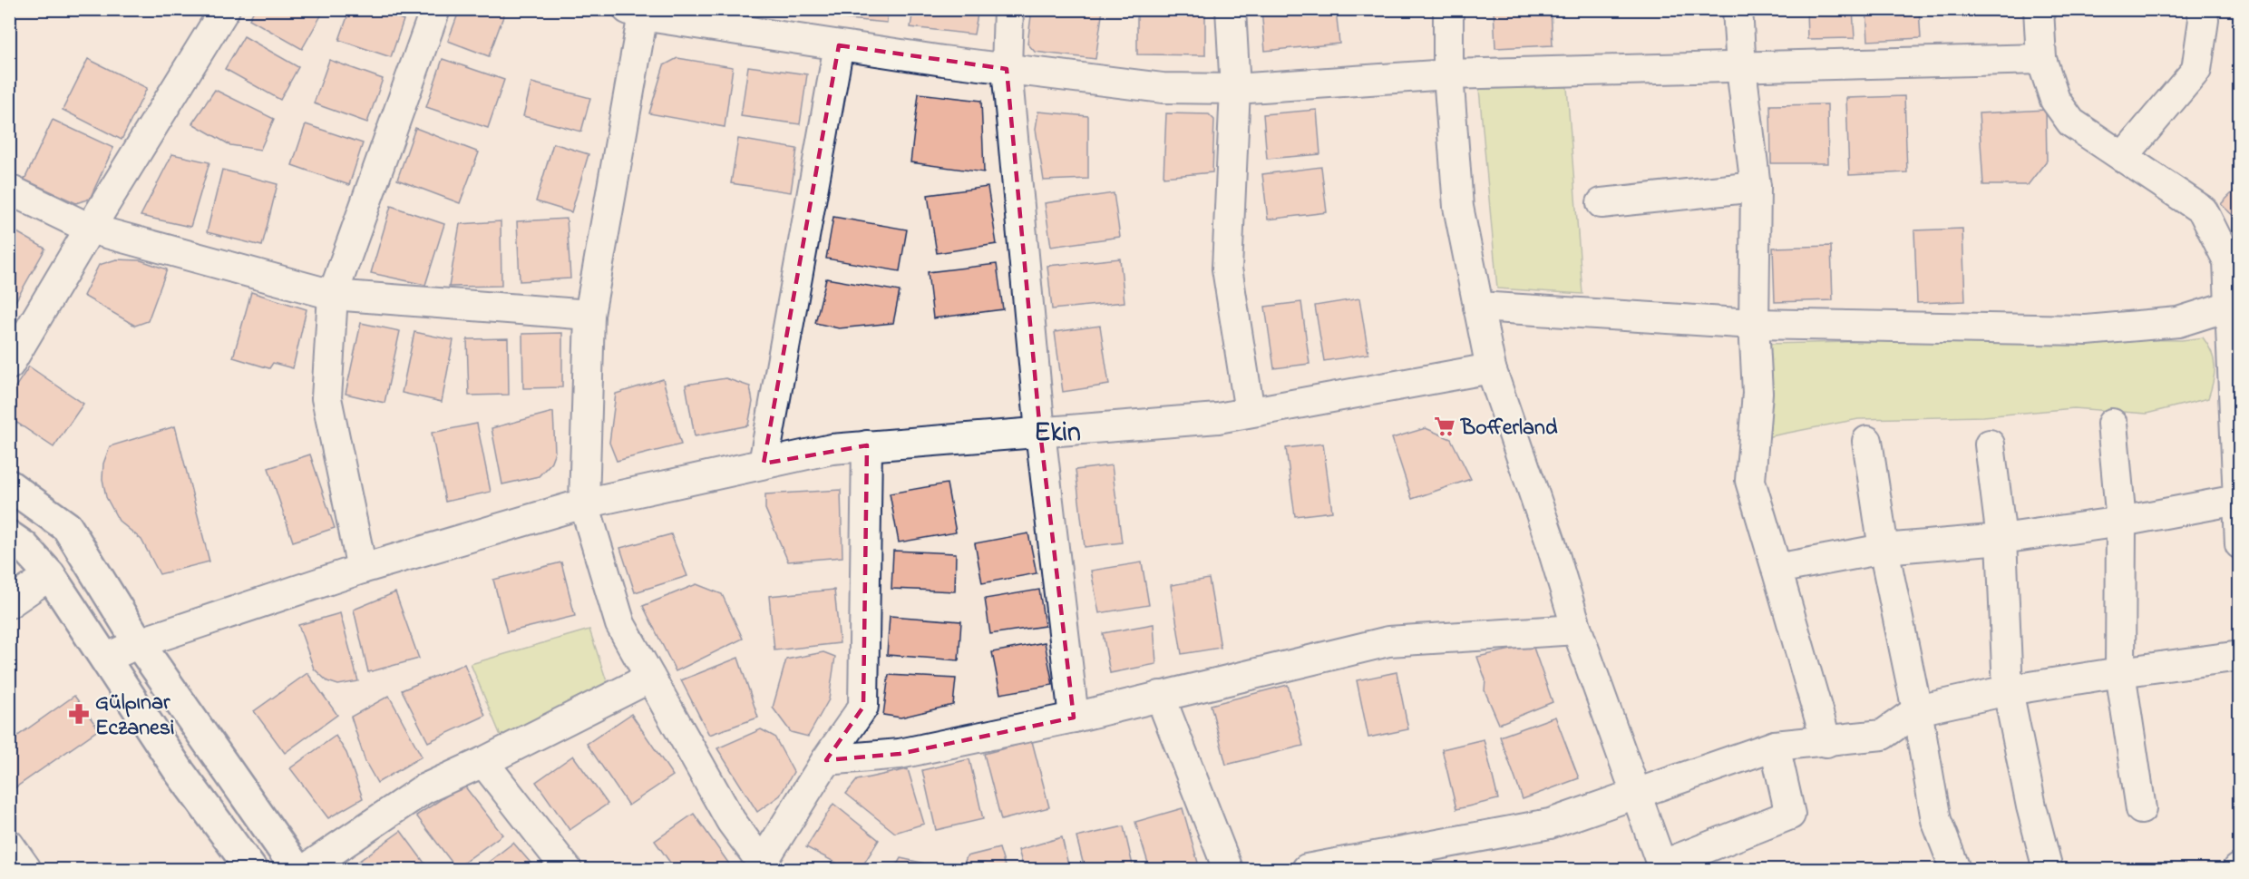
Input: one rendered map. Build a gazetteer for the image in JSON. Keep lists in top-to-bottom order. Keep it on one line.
{"districts":["Ekin"],"places":{"supermarket":["Bofferland"],"pharmacy":["Gülpınar Eczanesi"]}}
